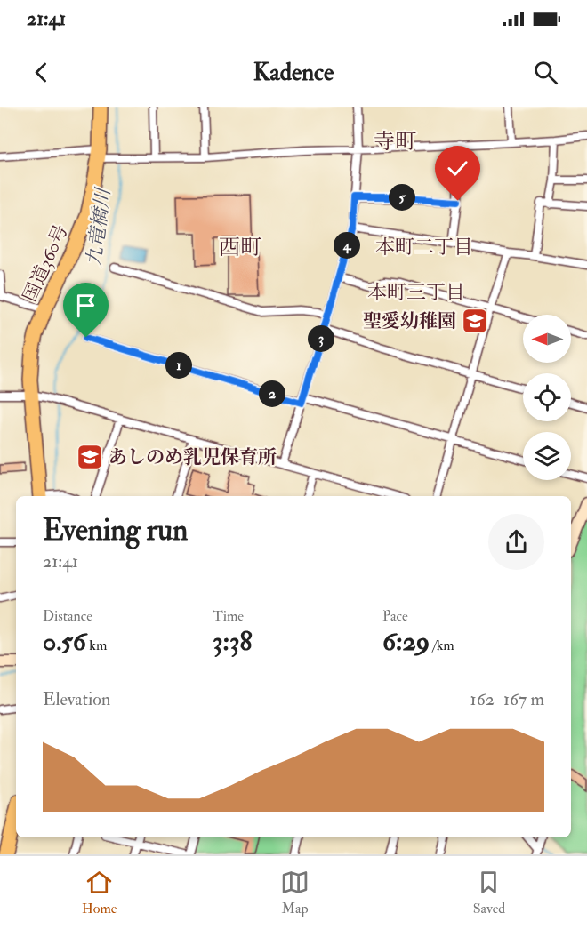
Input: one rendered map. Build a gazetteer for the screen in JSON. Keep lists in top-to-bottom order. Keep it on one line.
{"streets":{"highway":["国道360号"]},"districts":["寺町","本町二丁目","西町","本町三丁目"],"water":["九竜橋川"],"places":{"school or university":["聖愛幼稚園","あしのめ乳児保育所"]},"north":"left","page":{"status":"21:41","header":"Kadence","pins":["5","4","3","1","2"],"heading":["Evening run","21:41"],"stats":[["Distance","0.56 km"],["Time","3:38"],["Pace","6:29 /km"]],"chart":["Elevation","162–167 m"],"tabs":["Home","Map","Saved"]}}
